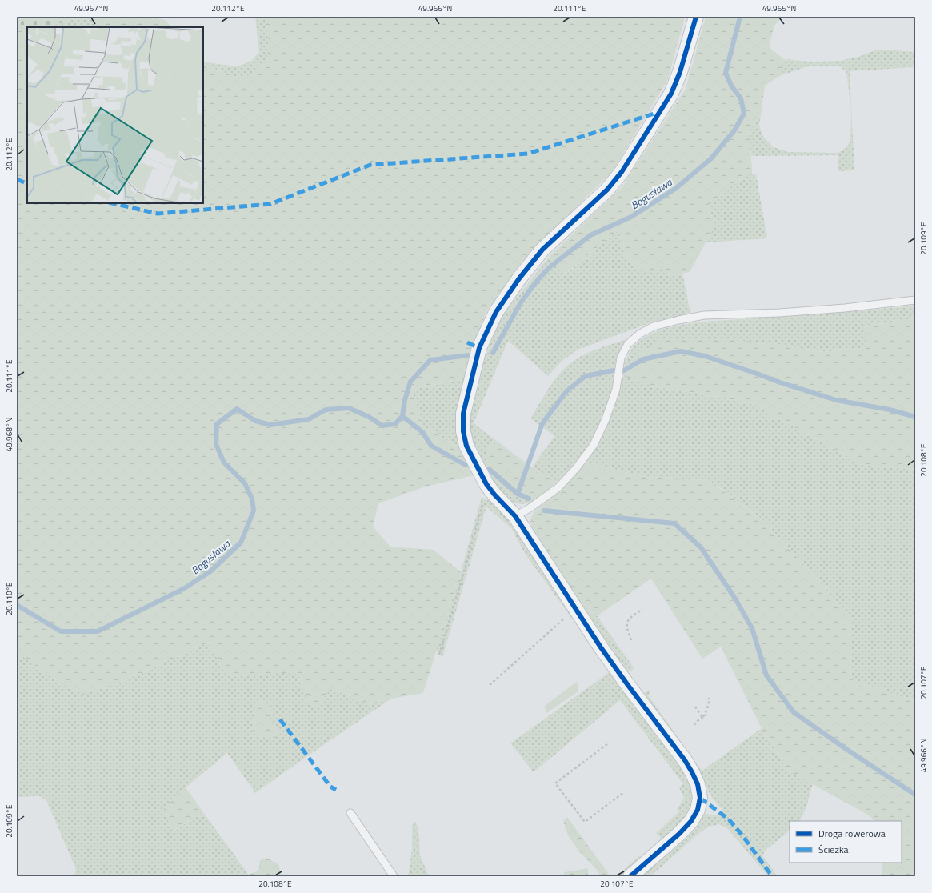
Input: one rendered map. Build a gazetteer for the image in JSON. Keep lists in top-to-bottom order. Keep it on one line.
{"water":["Bogusława"],"legend":["Droga rowerowa","Ścieżka"],"coordinates":["49.967°N","20.112°E","49.966°N","20.111°E","49.965°N","20.109°E","49.968°N","20.108°E","20.110°E","20.107°E"]}
